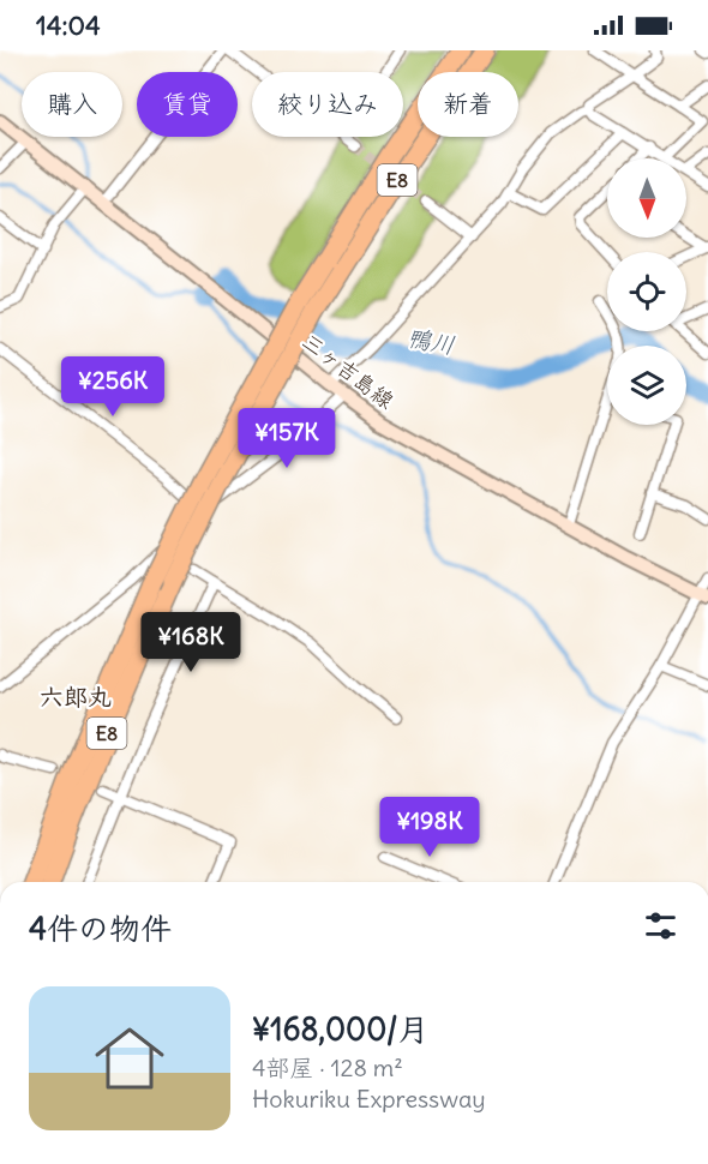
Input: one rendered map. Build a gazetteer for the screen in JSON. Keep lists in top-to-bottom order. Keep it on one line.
{"streets":{"highway":["E8"],"main road":["三ヶ吉島線"]},"districts":["六郎丸"],"water":["鴨川"],"north":"bottom","page":{"status":"14:04","chip":["購入","賃貸","絞り込み","新着"],"price":["¥256K","¥157K","¥168K","¥198K"],"heading":"4件の物件","list":[{"name":"¥168,000/月","note":"4部屋 · 128 m² · Hokuriku Expressway"}]}}
